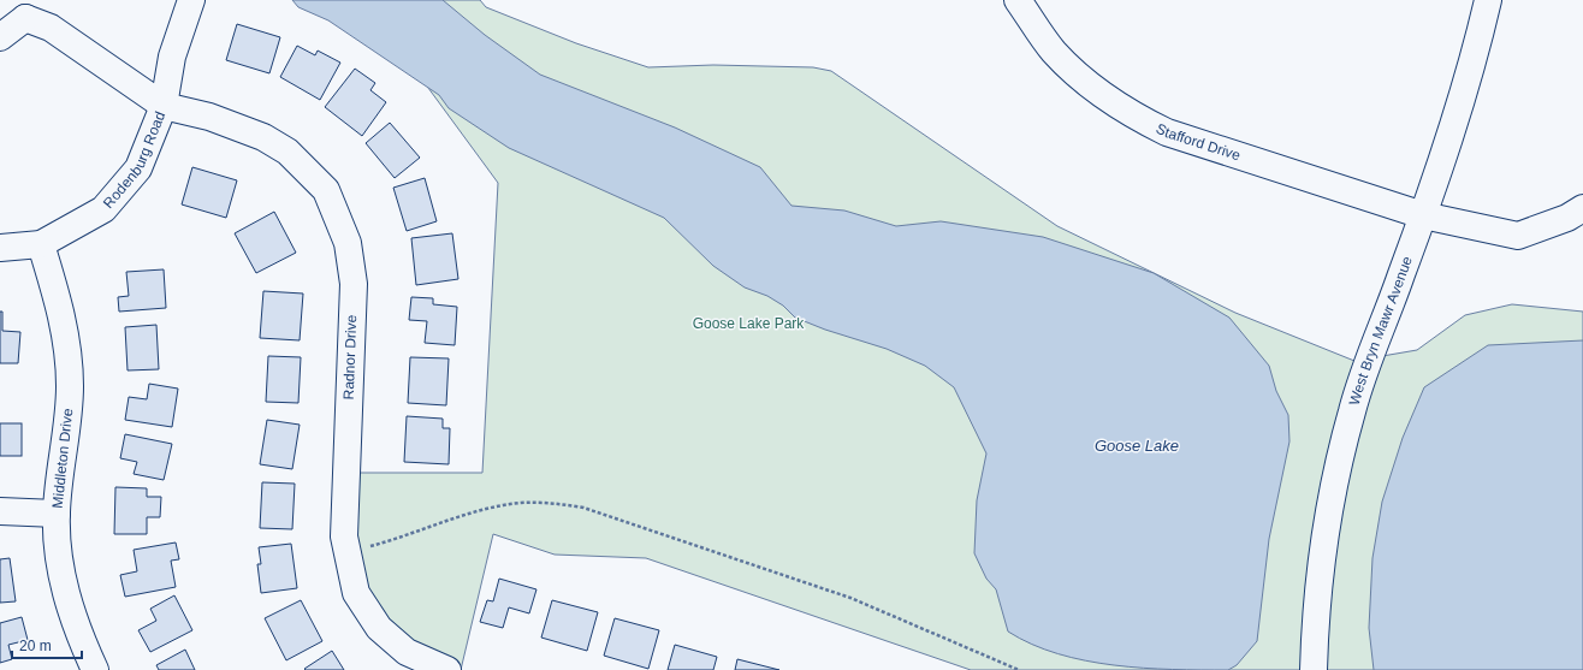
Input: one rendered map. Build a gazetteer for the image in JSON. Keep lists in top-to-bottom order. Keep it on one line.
{"streets":{"street":["Stafford Drive","Rodenburg Road","West Bryn Mawr Avenue","Radnor Drive","Middleton Drive"]},"crossings":[["Stafford Drive","West Bryn Mawr Avenue"],["Rodenburg Road","Radnor Drive"],["Rodenburg Road","Middleton Drive"]],"water":["Goose Lake"],"parks":["Goose Lake Park"],"scale_bar":"20 m"}
